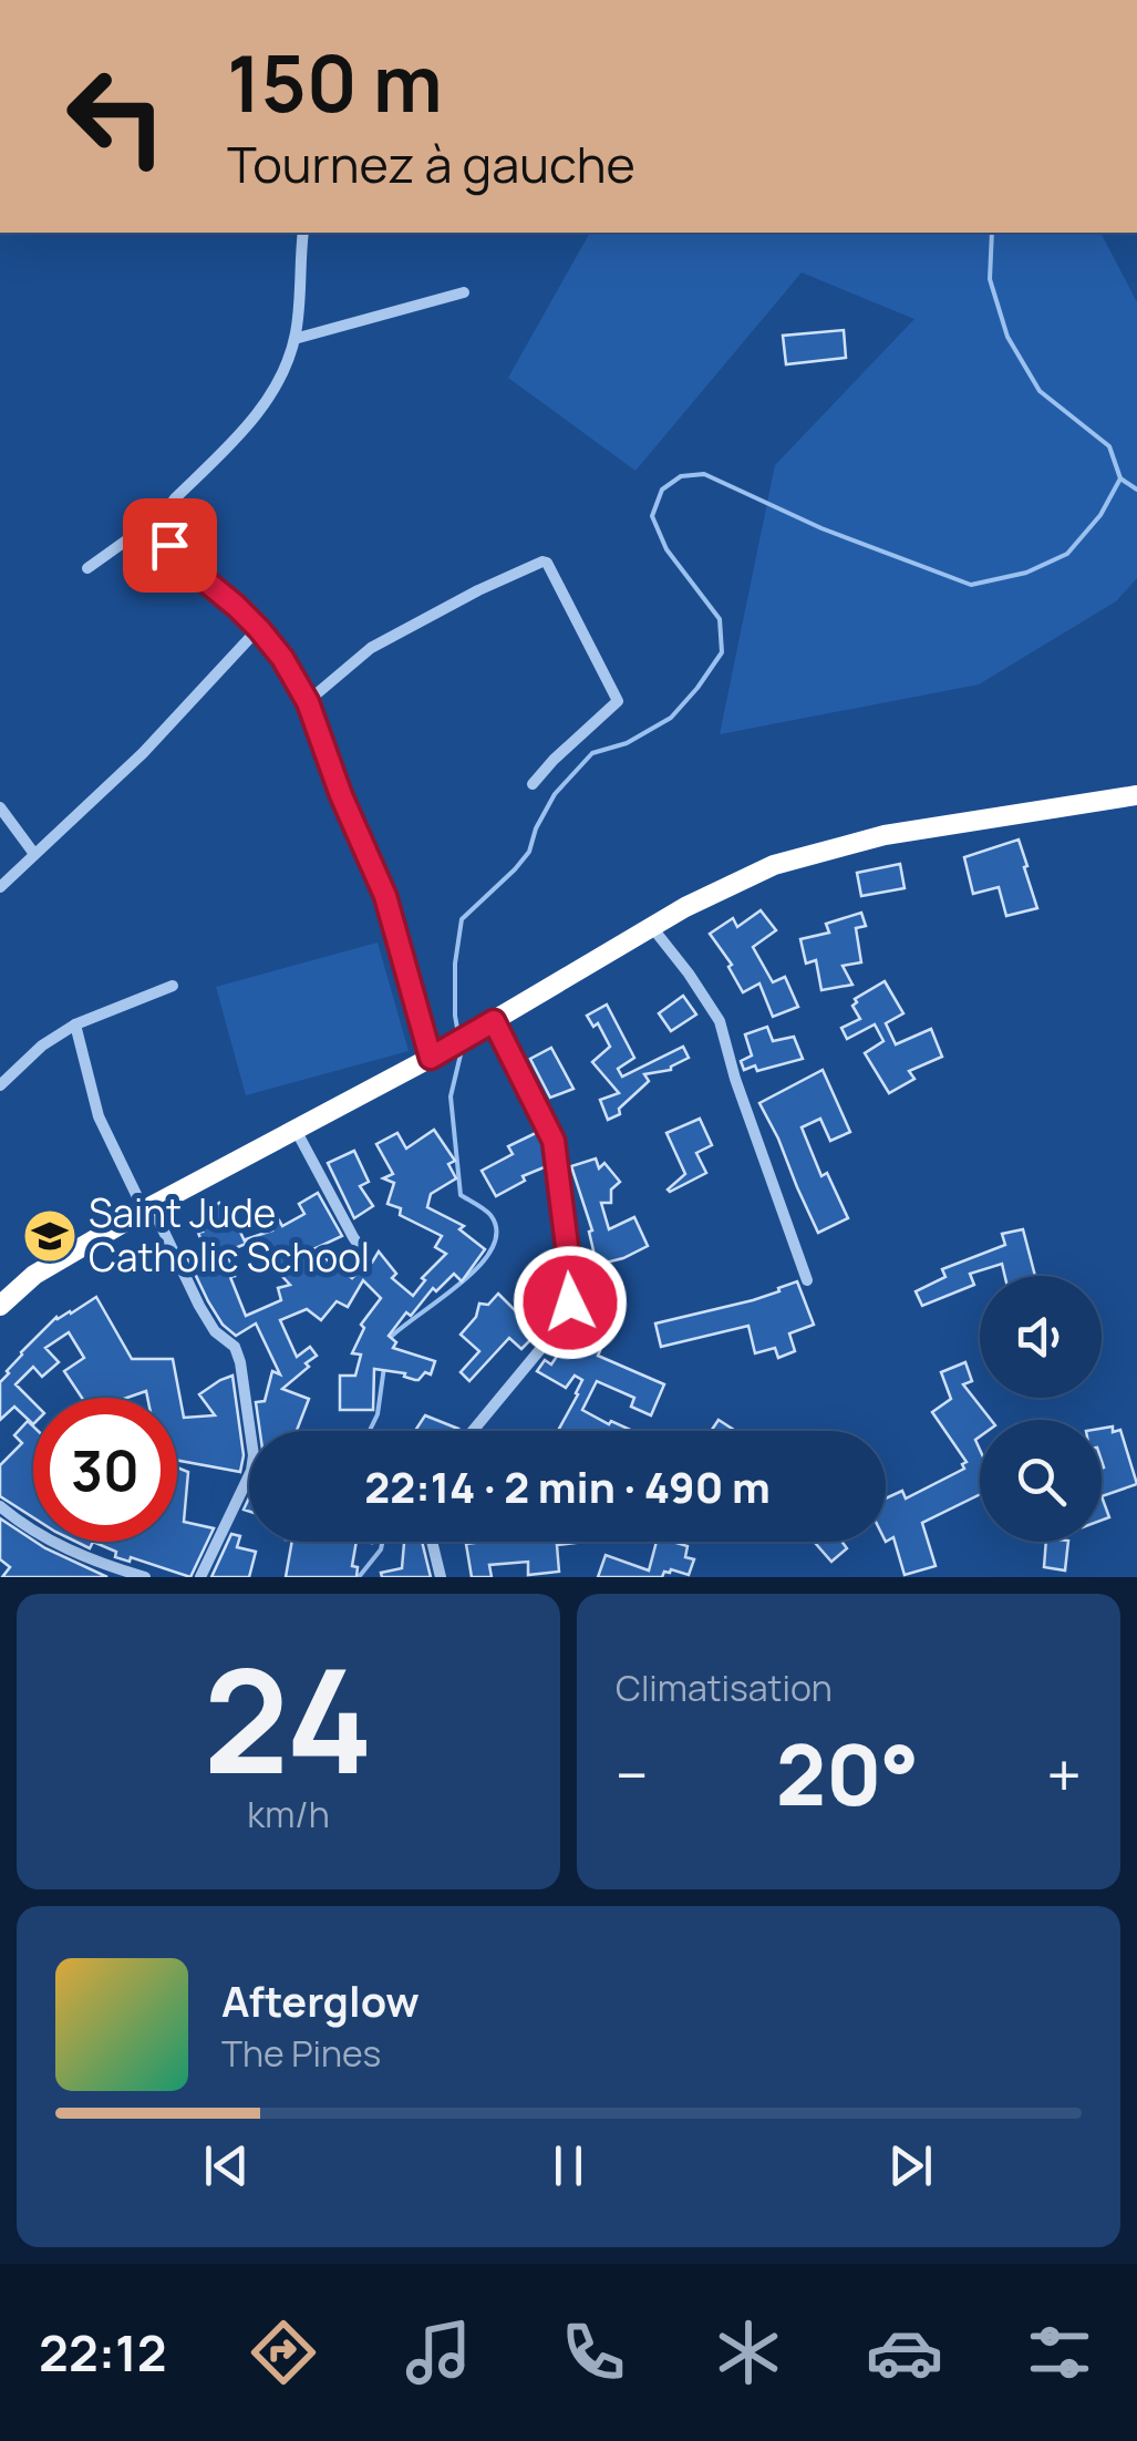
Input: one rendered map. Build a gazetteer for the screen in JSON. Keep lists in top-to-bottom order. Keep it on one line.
{"places":{"school or university":["Saint Jude Catholic School"]},"page":{"turn":["150 m","Tournez à gauche"],"limit":"30","trip":"22:14 · 2 min · 490 m","tile":[["24","km/h"],"Climatisation"],"heat":["−","20°","+"],"song":["Afterglow","The Pines"],"tabs":"22:12"}}
